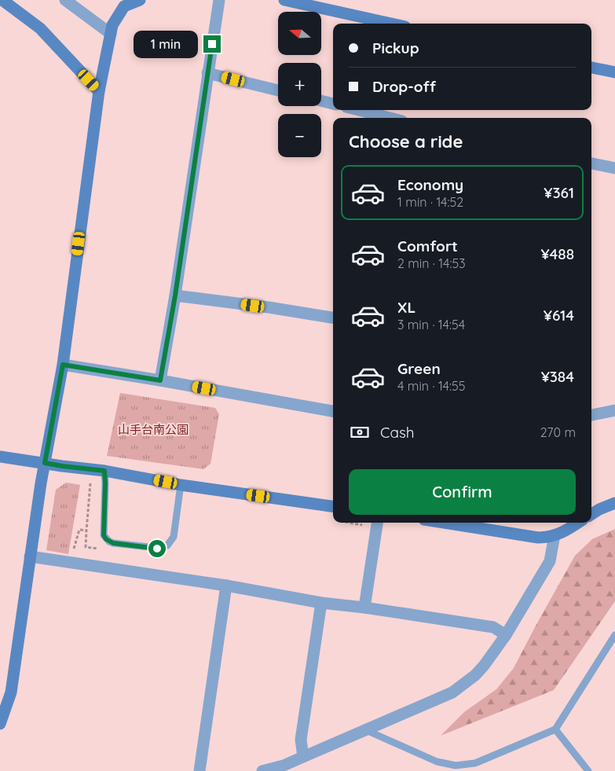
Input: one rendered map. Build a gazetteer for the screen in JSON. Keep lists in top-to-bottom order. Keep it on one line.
{"parks":["山手台南公園"],"north":"left","page":{"map_buttons":["+","−"],"banner":["Pickup","Drop-off"],"bubble":"1 min","heading":"Choose a ride","list":[{"name":"Economy","note":"1 min · 14:52","value":"¥361"},{"name":"Comfort","note":"2 min · 14:53","value":"¥488"},{"name":"XL","note":"3 min · 14:54","value":"¥614"},{"name":"Green","note":"4 min · 14:55","value":"¥384"}],"pay":["Cash","270 m"],"buttons":"Confirm"}}
